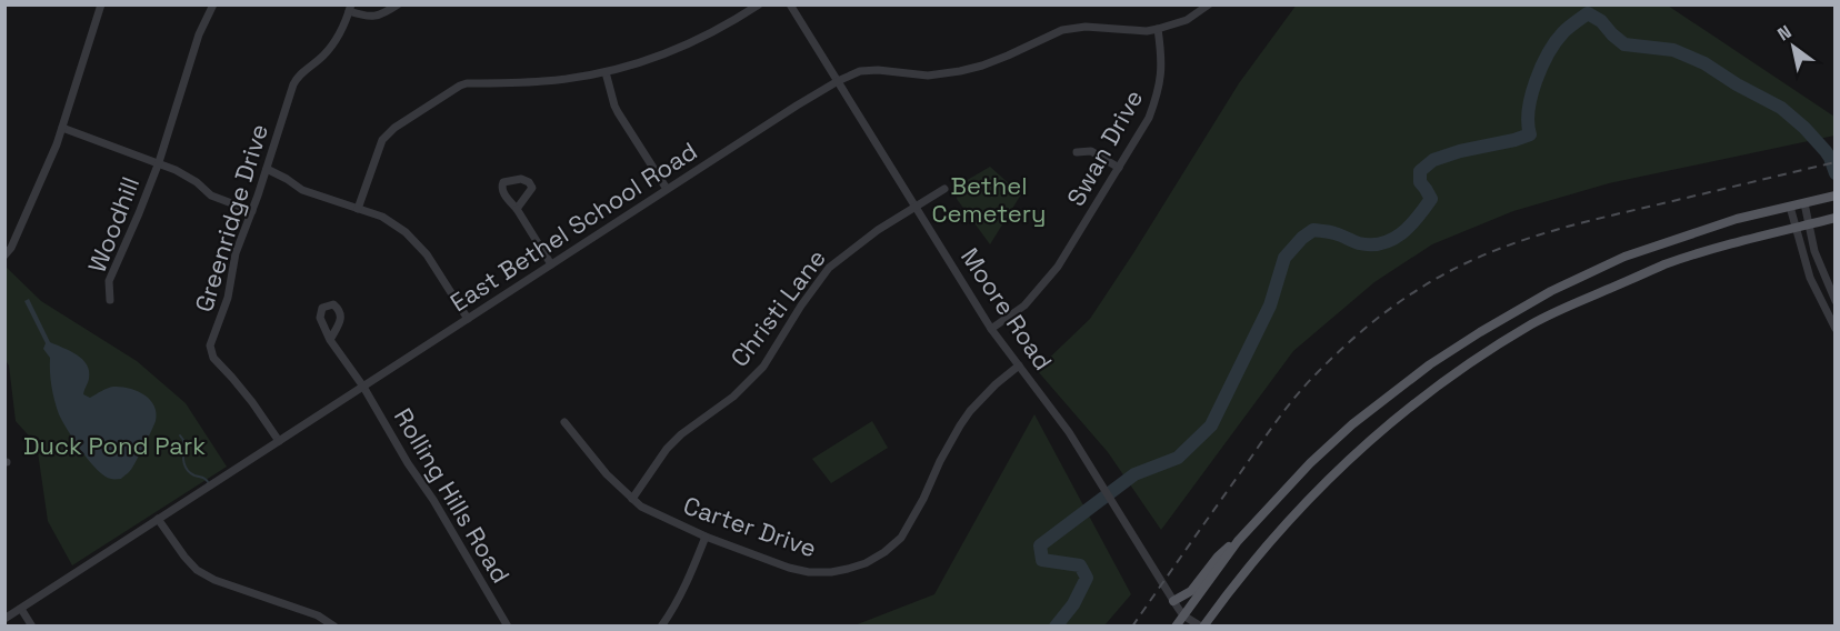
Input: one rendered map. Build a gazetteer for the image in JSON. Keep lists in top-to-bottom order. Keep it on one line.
{"streets":{"street":["Swan Drive","Greenridge Drive","Woodhill","East Bethel School Road","Christi Lane","Moore Road","Rolling Hills Road","Carter Drive"]},"crossings":[["Swan Drive","East Bethel School Road"],["Swan Drive","Moore Road"],["Greenridge Drive","East Bethel School Road"],["East Bethel School Road","Moore Road"],["East Bethel School Road","Rolling Hills Road"],["Christi Lane","Moore Road"],["Christi Lane","Carter Drive"],["Moore Road","Carter Drive"]],"parks":["Bethel Cemetery","Duck Pond Park"],"north":"top left"}
